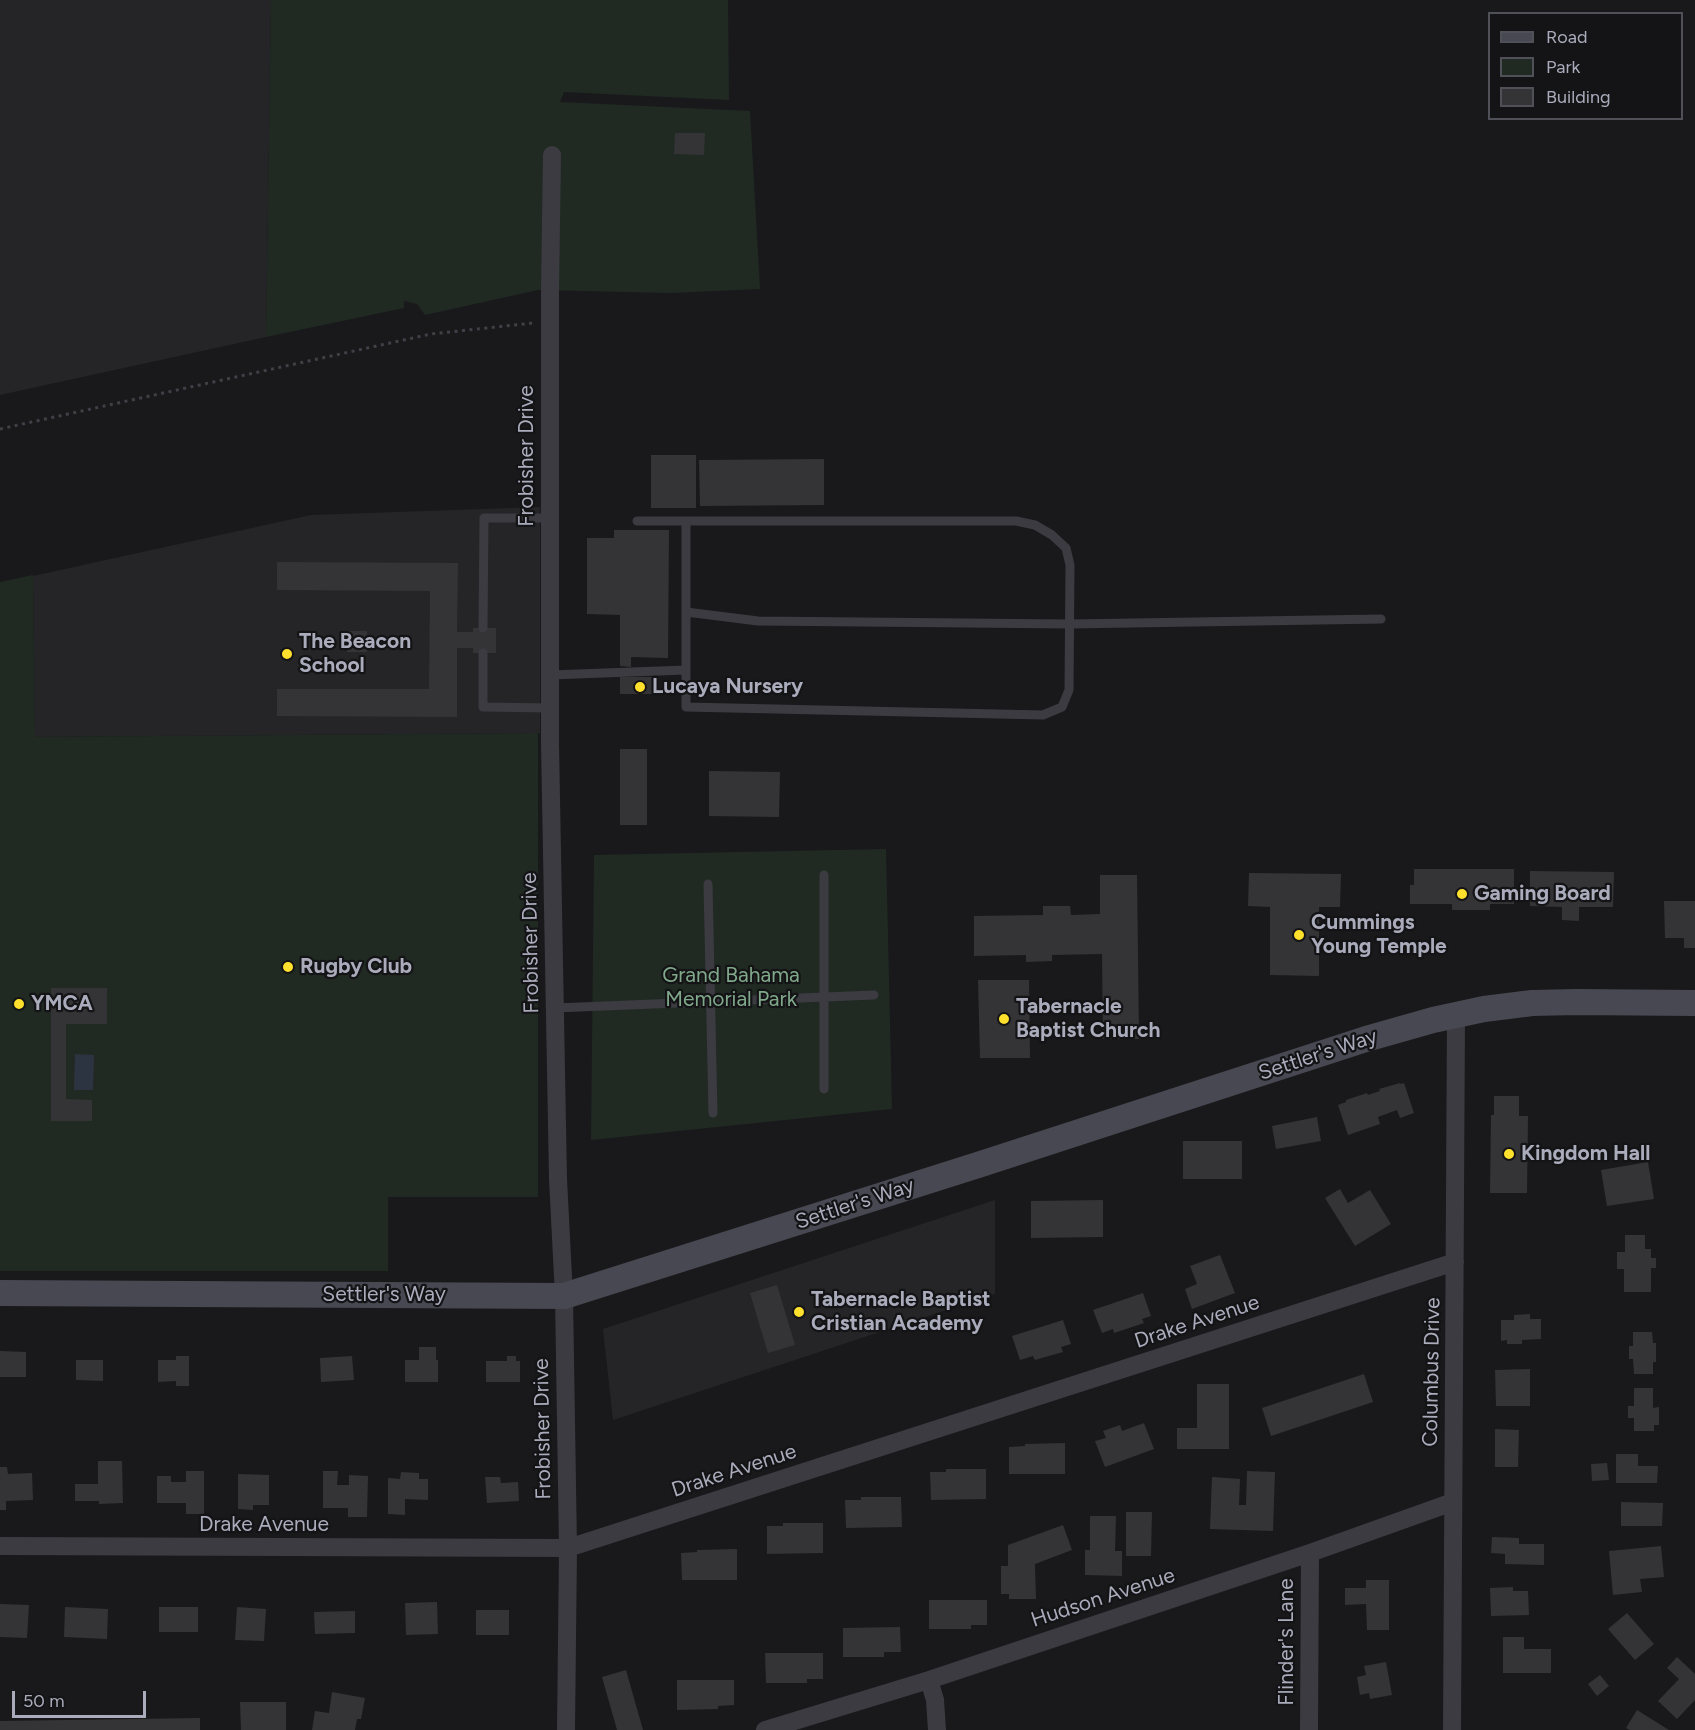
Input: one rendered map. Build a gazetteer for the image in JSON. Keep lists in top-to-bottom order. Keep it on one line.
{"streets":{"main road":["Settler's Way"],"street":["Frobisher Drive","Drake Avenue","Columbus Drive","Hudson Avenue","Flinder's Lane"]},"crossings":[["Frobisher Drive","Settler's Way"],["Frobisher Drive","Drake Avenue"],["Settler's Way","Columbus Drive"],["Drake Avenue","Columbus Drive"],["Columbus Drive","Hudson Avenue"],["Hudson Avenue","Flinder's Lane"]],"parks":["Grand Bahama Memorial Park"],"places":["The Beacon School","Lucaya Nursery","Gaming Board","Cummings Young Temple","Rugby Club","YMCA","Tabernacle Baptist Church","Kingdom Hall","Tabernacle Baptist Cristian Academy"],"legend":["Road","Park","Building"],"scale_bar":"50 m"}
